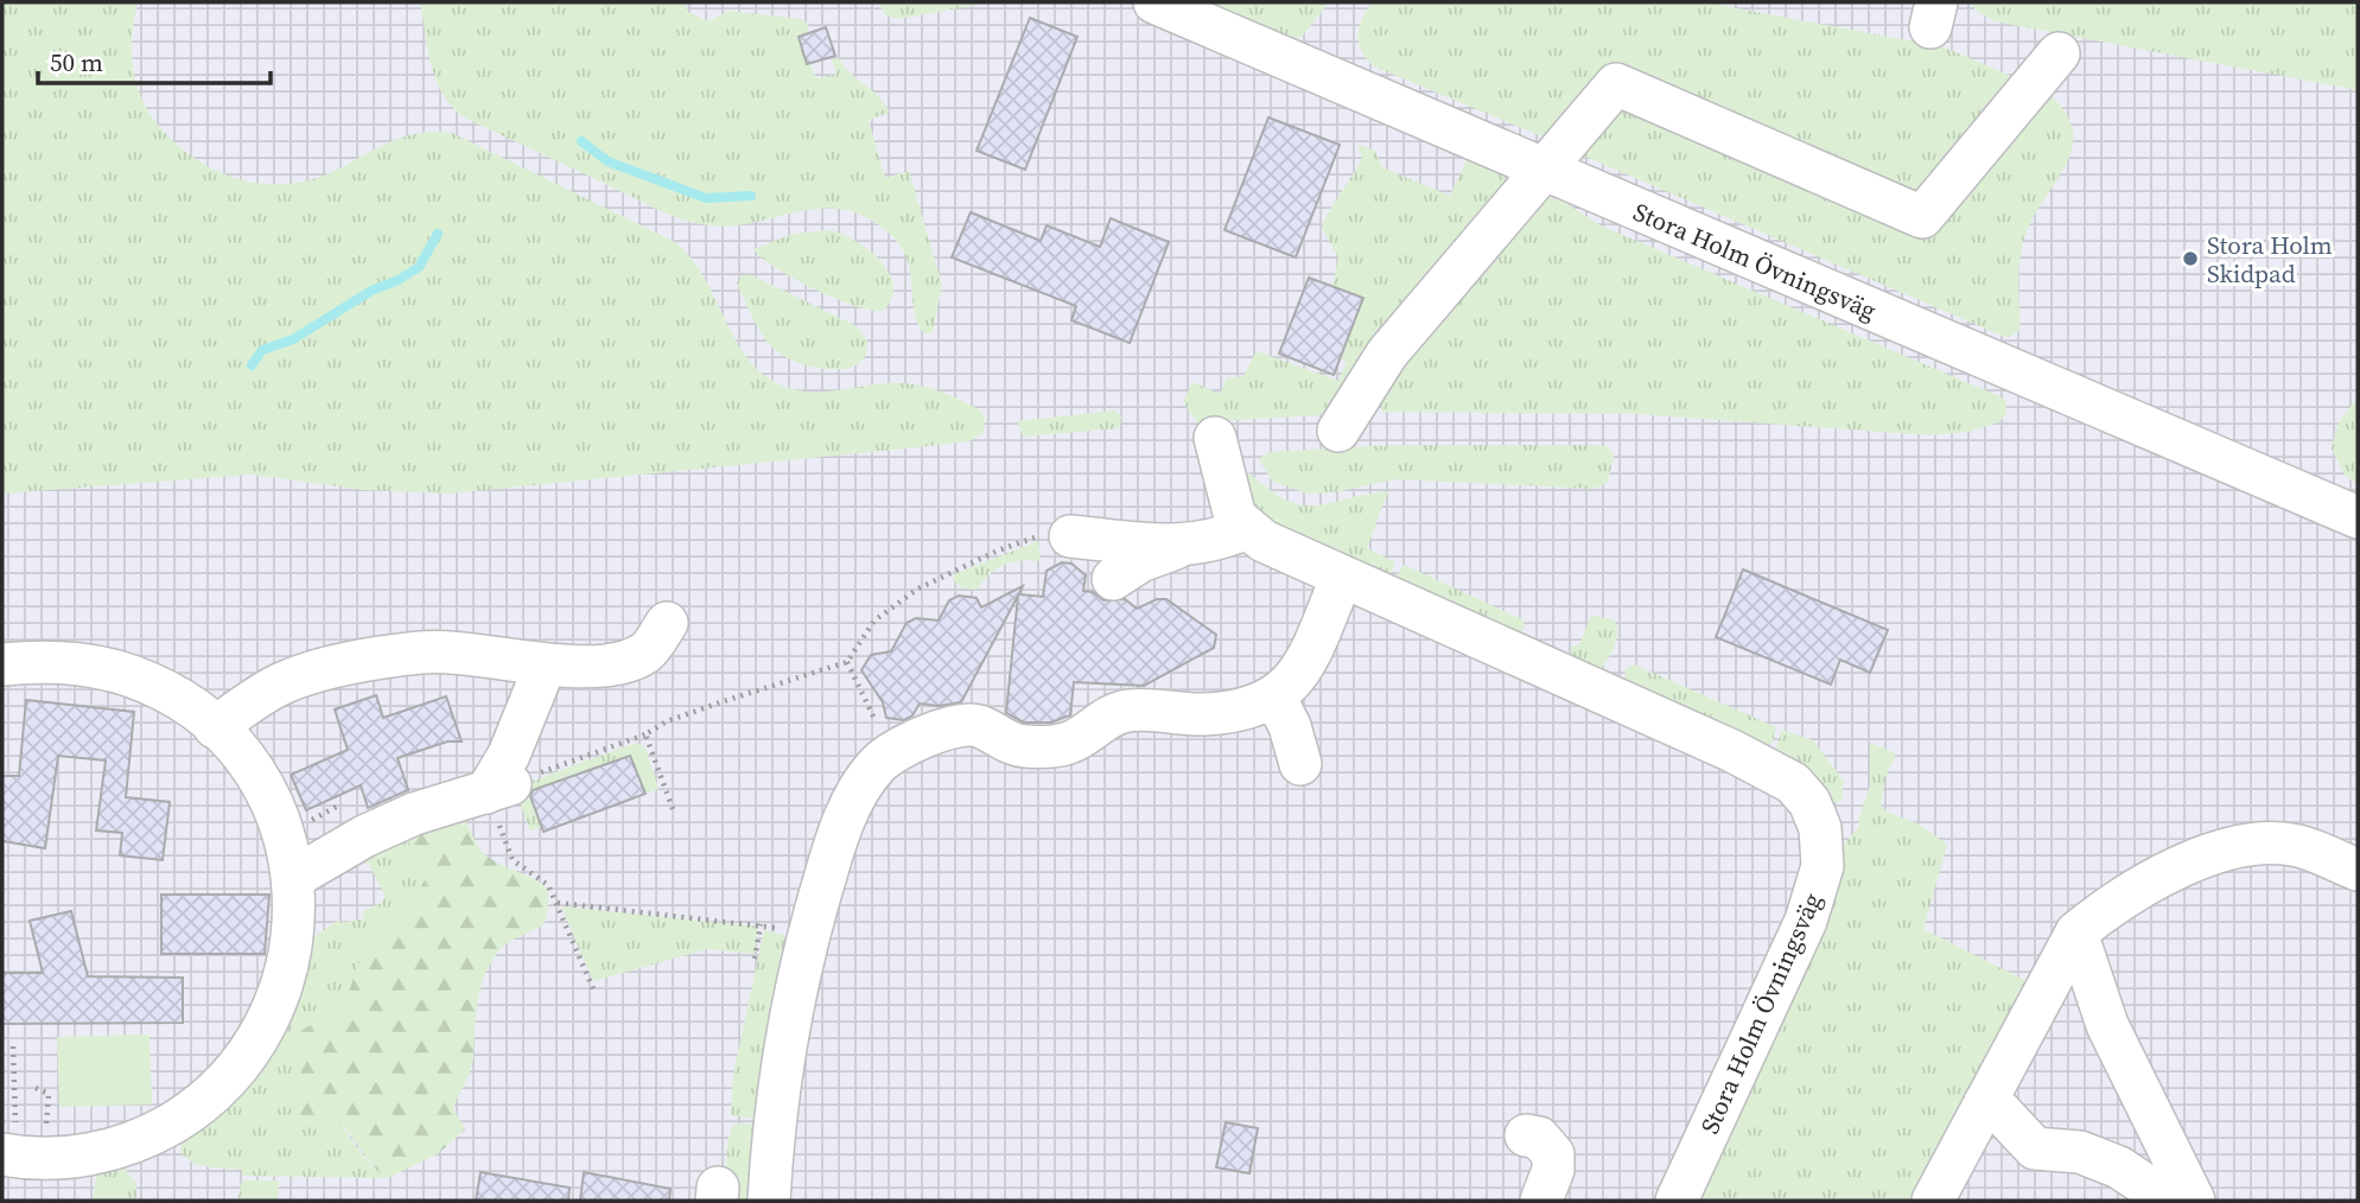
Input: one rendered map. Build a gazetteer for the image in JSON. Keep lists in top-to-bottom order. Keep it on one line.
{"streets":{"street":["Stora Holm Övningsväg"]},"places":["Stora Holm Skidpad"],"scale_bar":"50 m"}
